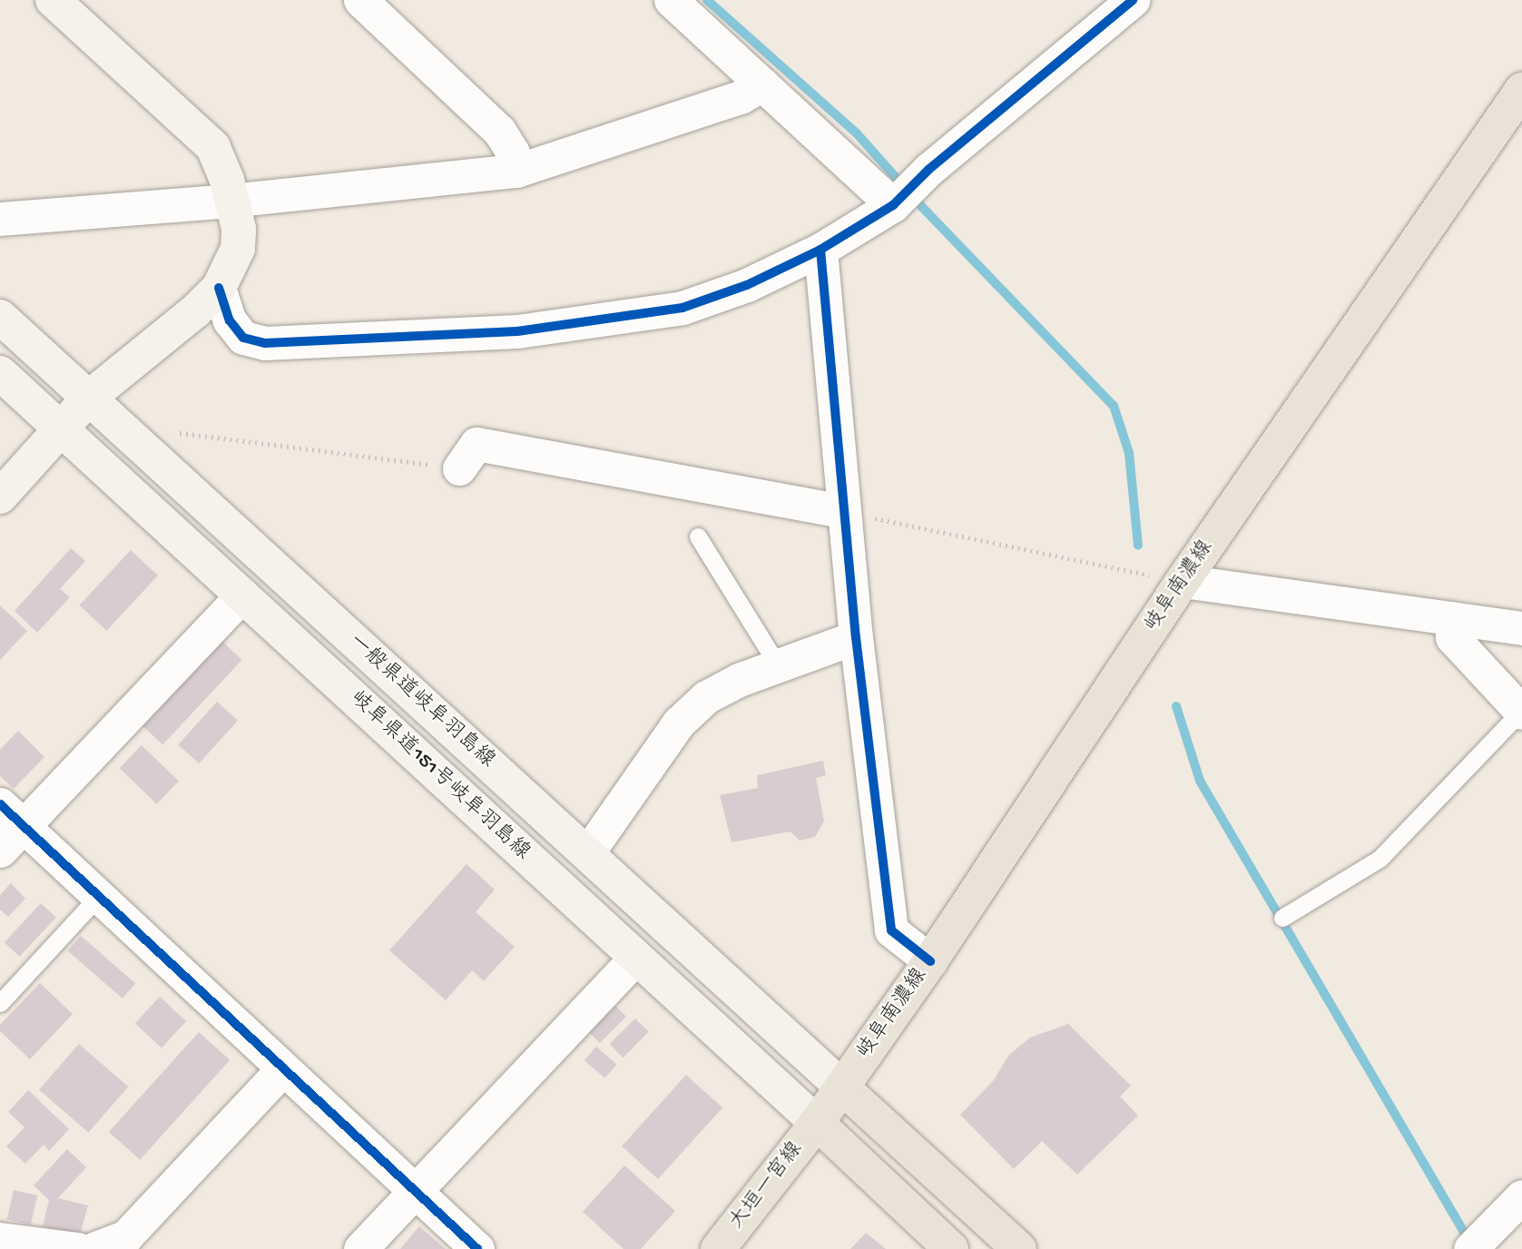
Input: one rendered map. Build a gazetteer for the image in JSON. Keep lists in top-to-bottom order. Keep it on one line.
{"streets":{"main road":["岐阜南濃線","一般県道岐阜羽島線","岐阜県道151号岐阜羽島線","大垣一宮線"]},"crossings":[["岐阜南濃線","一般県道岐阜羽島線"],["岐阜南濃線","岐阜県道151号岐阜羽島線"],["岐阜南濃線","大垣一宮線"],["岐阜県道151号岐阜羽島線","大垣一宮線"]]}
